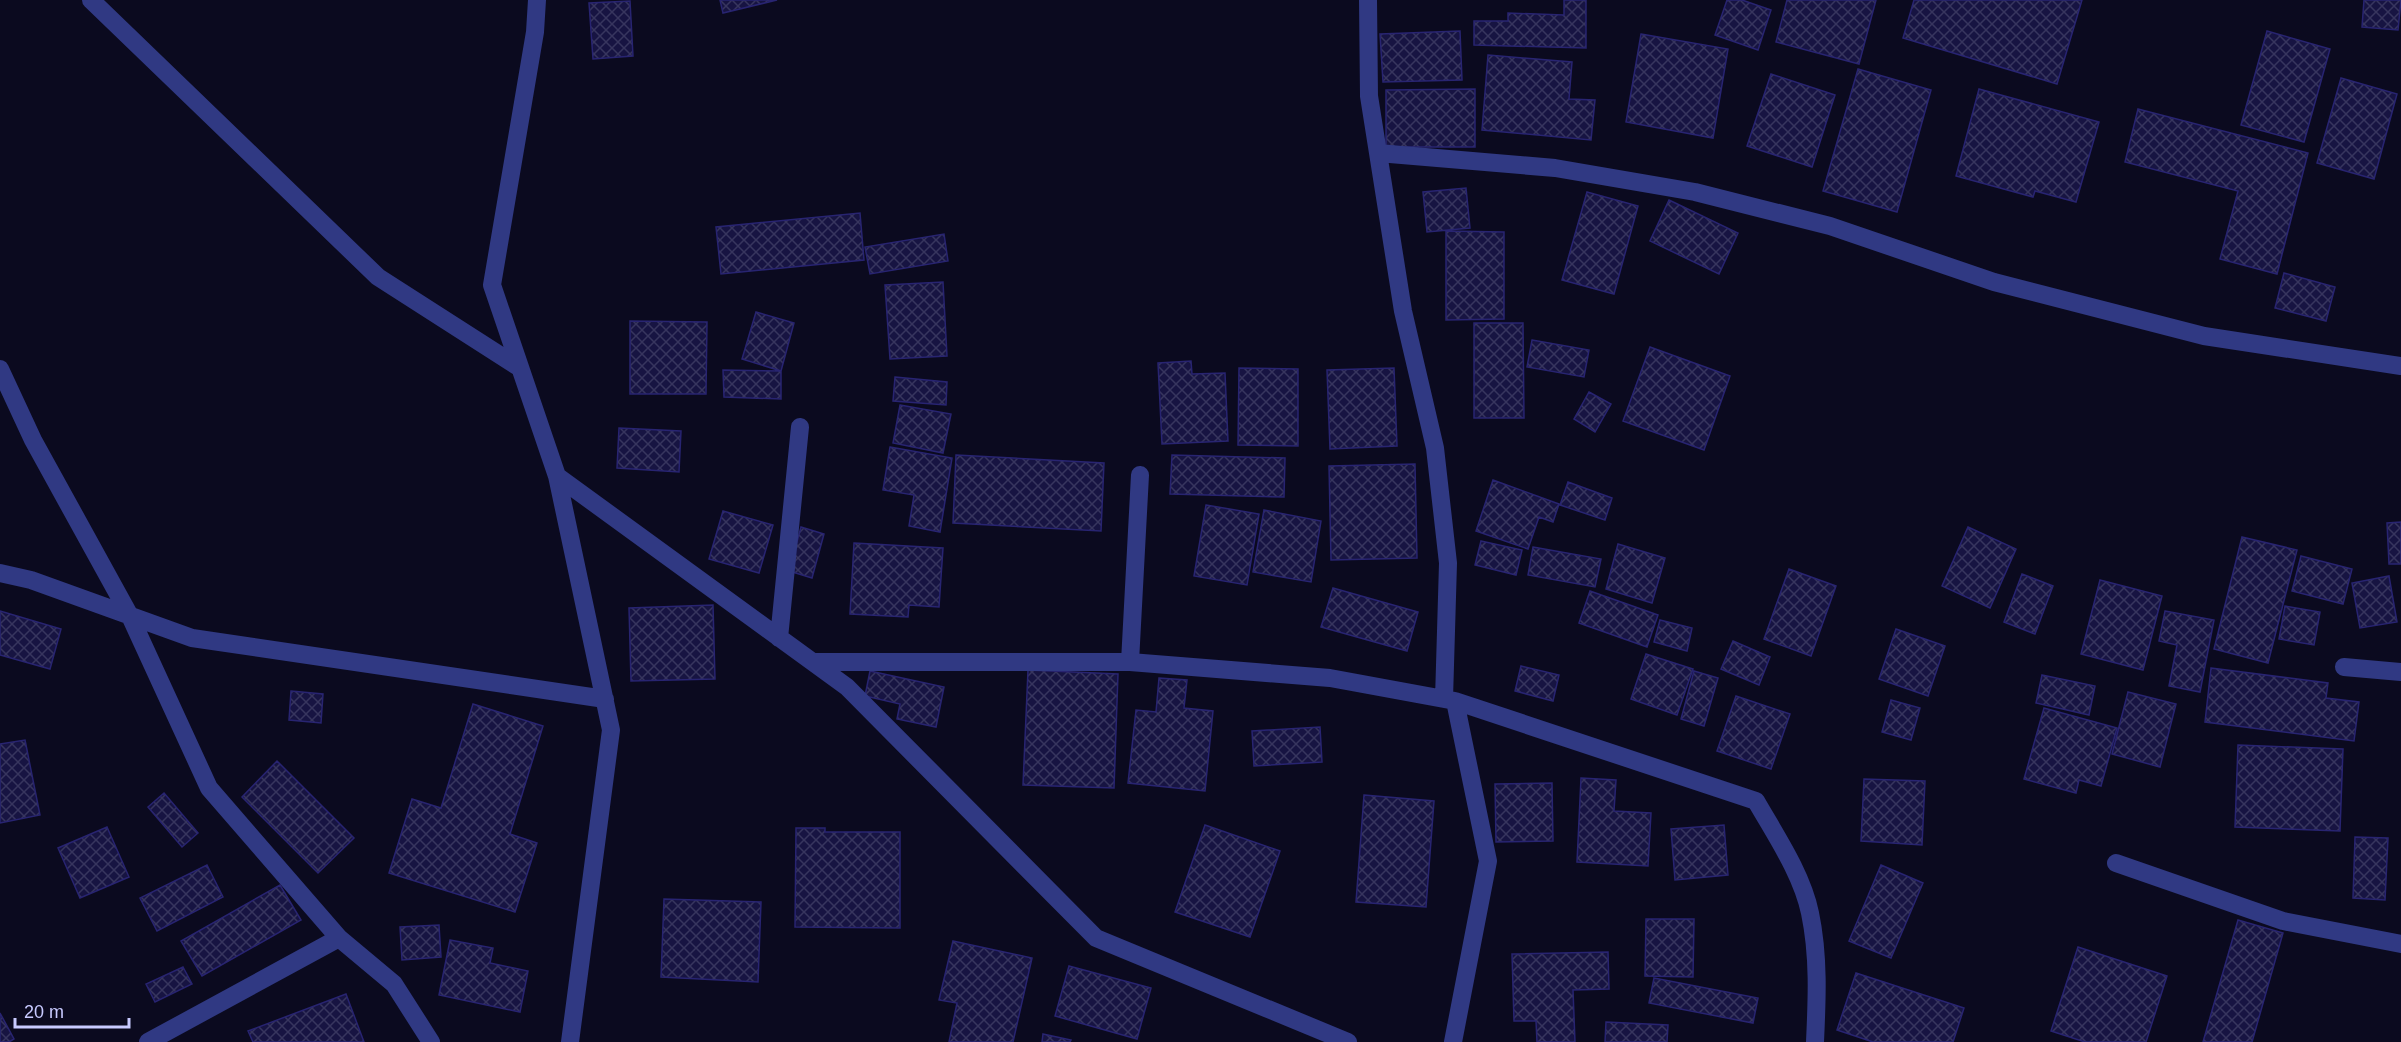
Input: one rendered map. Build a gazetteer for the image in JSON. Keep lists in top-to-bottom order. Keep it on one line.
{"scale_bar":"20 m"}
